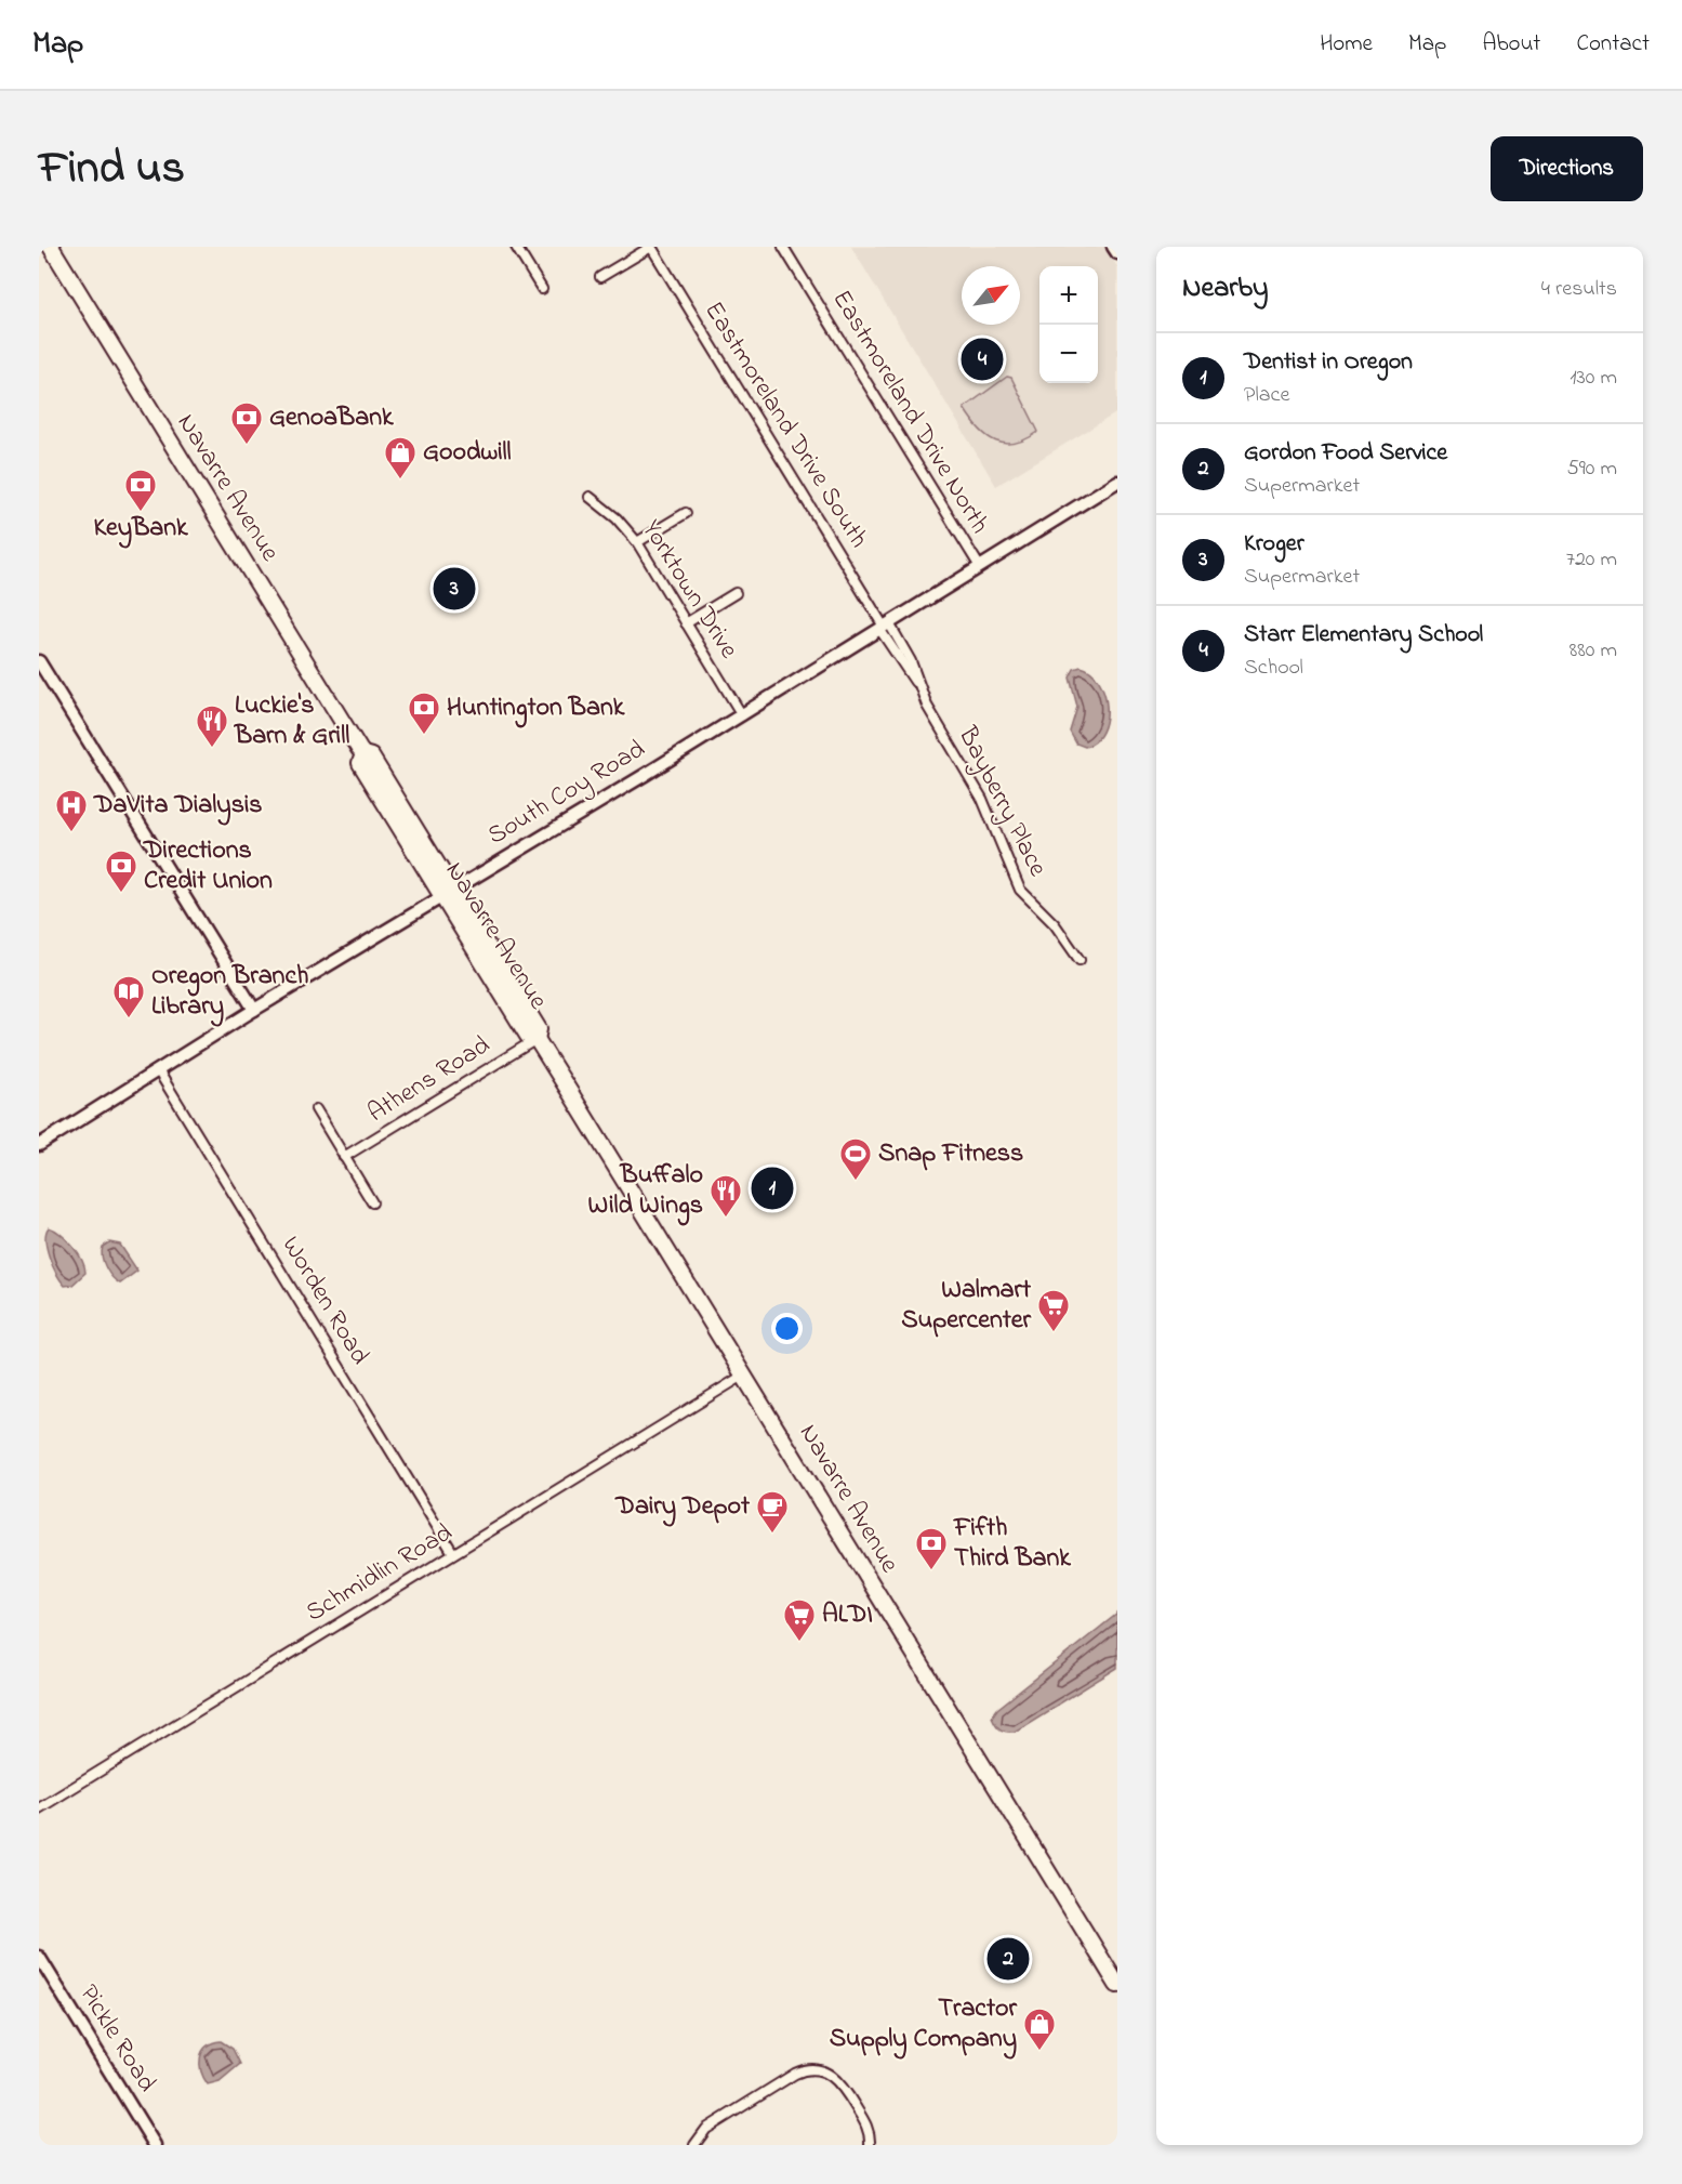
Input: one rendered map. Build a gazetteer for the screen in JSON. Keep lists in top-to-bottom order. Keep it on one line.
{"streets":{"highway":["Navarre Avenue"],"street":["Eastmoreland Drive North","Eastmoreland Drive South","Yorktown Drive","South Coy Road","Bayberry Place","Athens Road","Worden Road","Schmidlin Road","Pickle Road"]},"crossings":[["Eastmoreland Drive North","South Coy Road"],["Eastmoreland Drive South","South Coy Road"],["Eastmoreland Drive South","Bayberry Place"],["Navarre Avenue","South Coy Road"],["Navarre Avenue","Athens Road"],["Navarre Avenue","Schmidlin Road"],["Yorktown Drive","South Coy Road"],["South Coy Road","Bayberry Place"],["South Coy Road","Worden Road"],["Worden Road","Schmidlin Road"]],"places":{"bank":["GenoaBank","KeyBank","Huntington Bank","Directions Credit Union","Fifth Third Bank"],"shop":["Goodwill","Tractor Supply Company"],"restaurant":["Luckie's Barn & Grill","Buffalo Wild Wings"],"hospital":["DaVita Dialysis"],"library":["Oregon Branch Library"],"sports":["Snap Fitness"],"supermarket":["Walmart Supercenter","ALDI"],"cafe":["Dairy Depot"]},"north":"top right","page":{"header":"Map","nav":["Home","Map","About","Contact"],"title":"Find us","buttons":"Directions","heading":["Nearby","4 results"],"map_buttons":["+","−"],"list":[{"mark":"1","name":"Dentist in Oregon","note":"Place","value":"130 m"},{"mark":"2","name":"Gordon Food Service","note":"Supermarket","value":"590 m"},{"mark":"3","name":"Kroger","note":"Supermarket","value":"720 m"},{"mark":"4","name":"Starr Elementary School","note":"School","value":"880 m"}],"pins":["4","3","1","2"]}}
